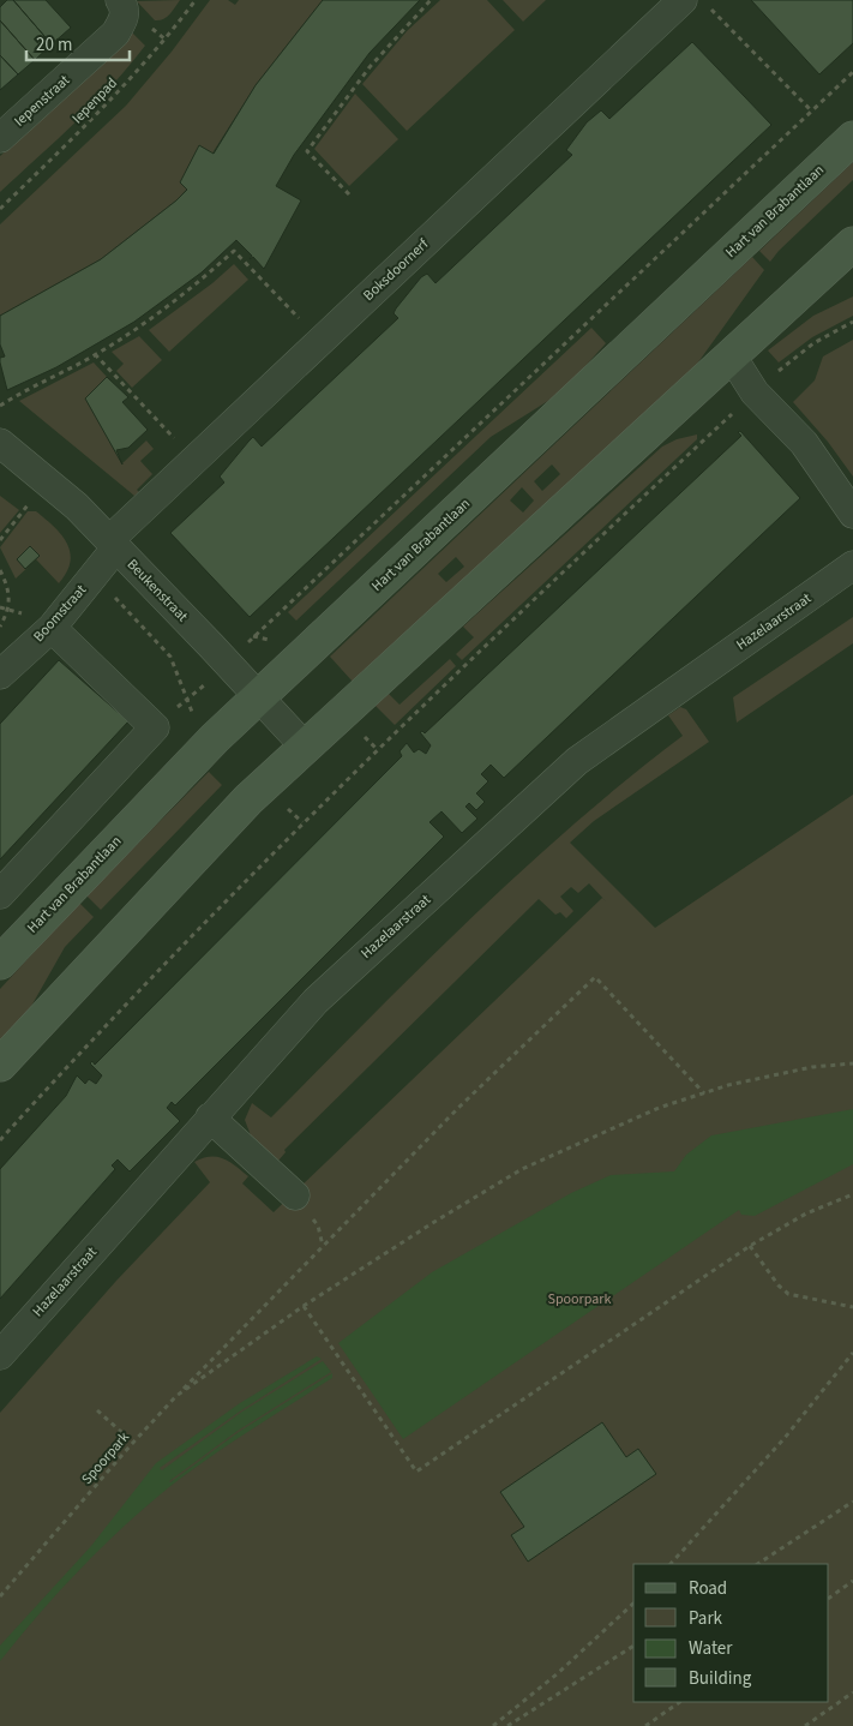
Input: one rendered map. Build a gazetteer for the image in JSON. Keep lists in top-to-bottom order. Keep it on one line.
{"streets":{"street":["Iepenstraat","Hart van Brabantlaan","Boksdoornerf","Beukenstraat","Boomstraat","Hazelaarstraat"],"path":["Iepenpad","Spoorpark"]},"crossings":[["Hart van Brabantlaan","Beukenstraat"],["Boksdoornerf","Beukenstraat"],["Boksdoornerf","Boomstraat"],["Beukenstraat","Boomstraat"]],"parks":["Spoorpark"],"legend":["Road","Park","Water","Building"],"scale_bar":"20 m"}
